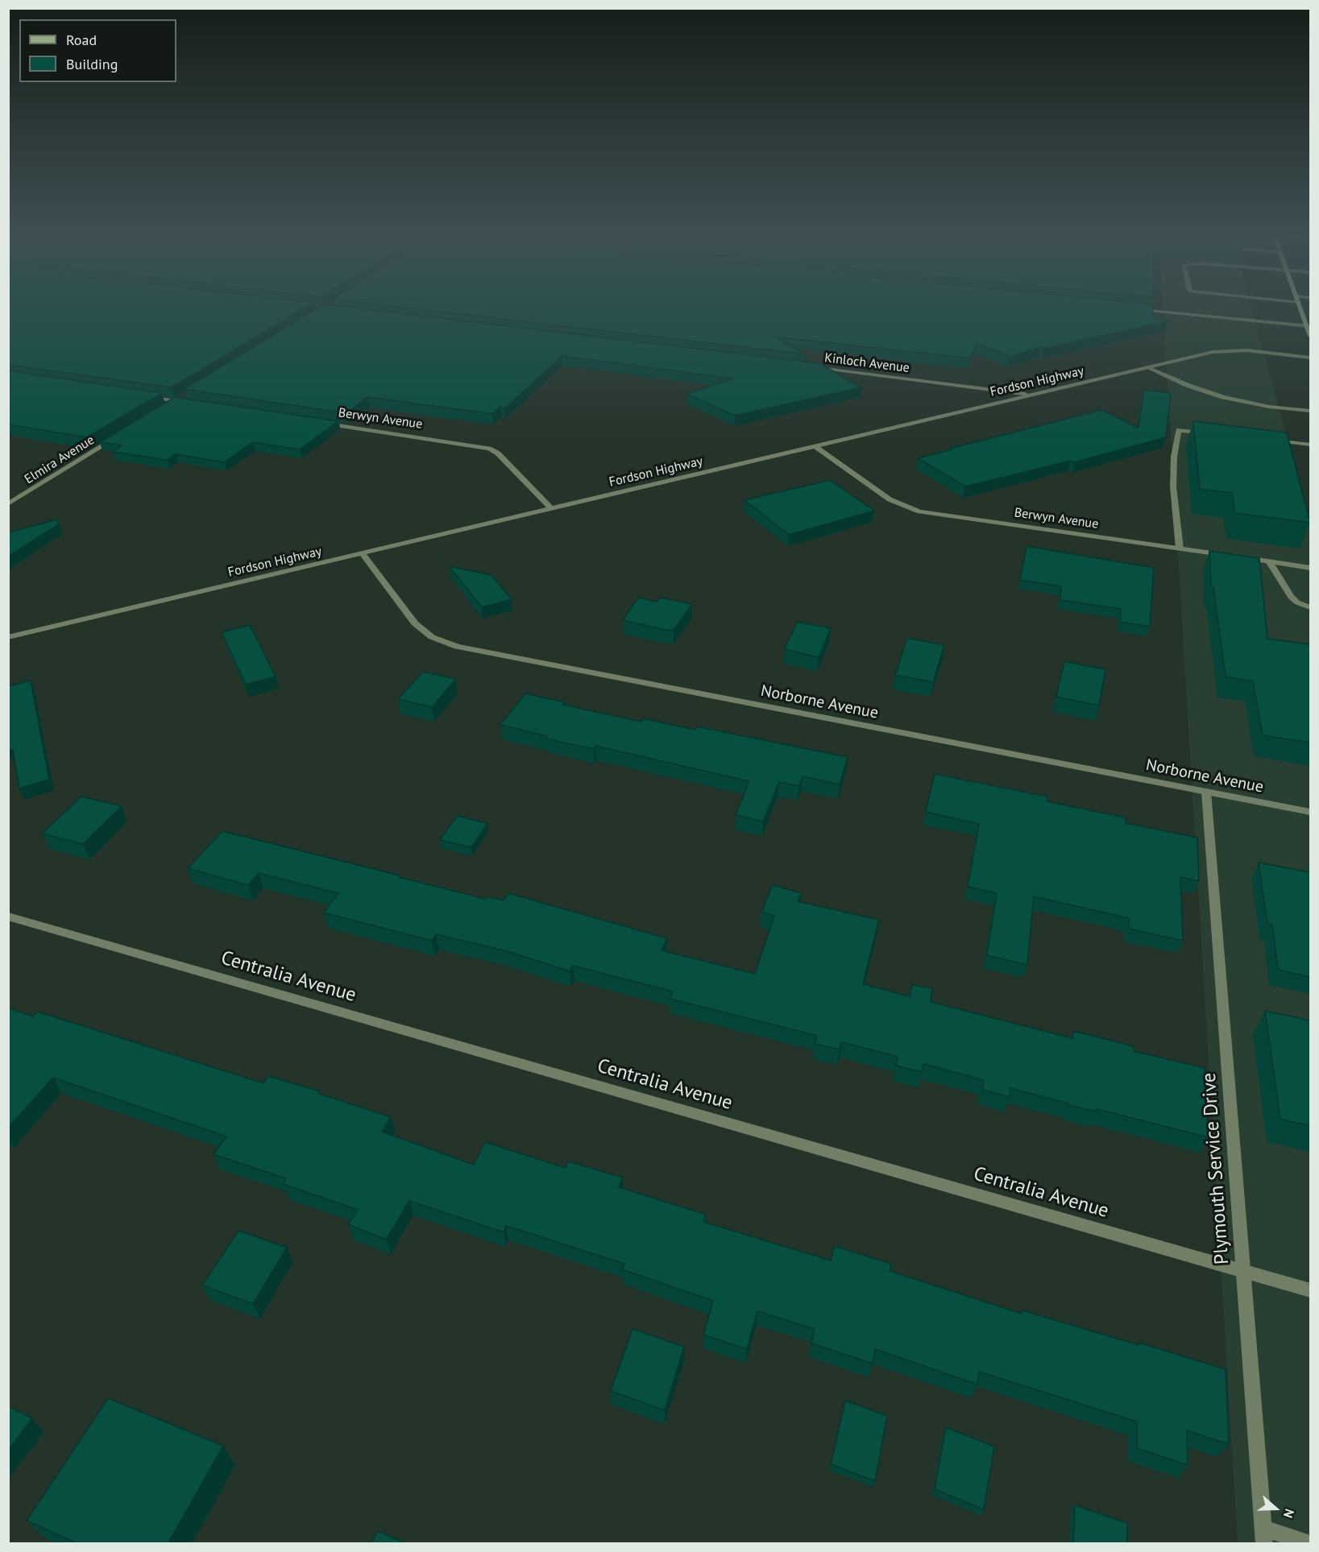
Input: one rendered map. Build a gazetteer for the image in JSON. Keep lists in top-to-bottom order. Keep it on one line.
{"streets":{"street":["Kinloch Avenue","Fordson Highway","Berwyn Avenue","Elmira Avenue","Norborne Avenue","Centralia Avenue","Plymouth Service Drive"]},"crossings":[["Kinloch Avenue","Fordson Highway"],["Fordson Highway","Berwyn Avenue"],["Fordson Highway","Norborne Avenue"],["Norborne Avenue","Plymouth Service Drive"],["Centralia Avenue","Plymouth Service Drive"]],"legend":["Road","Building"],"north":"right"}
